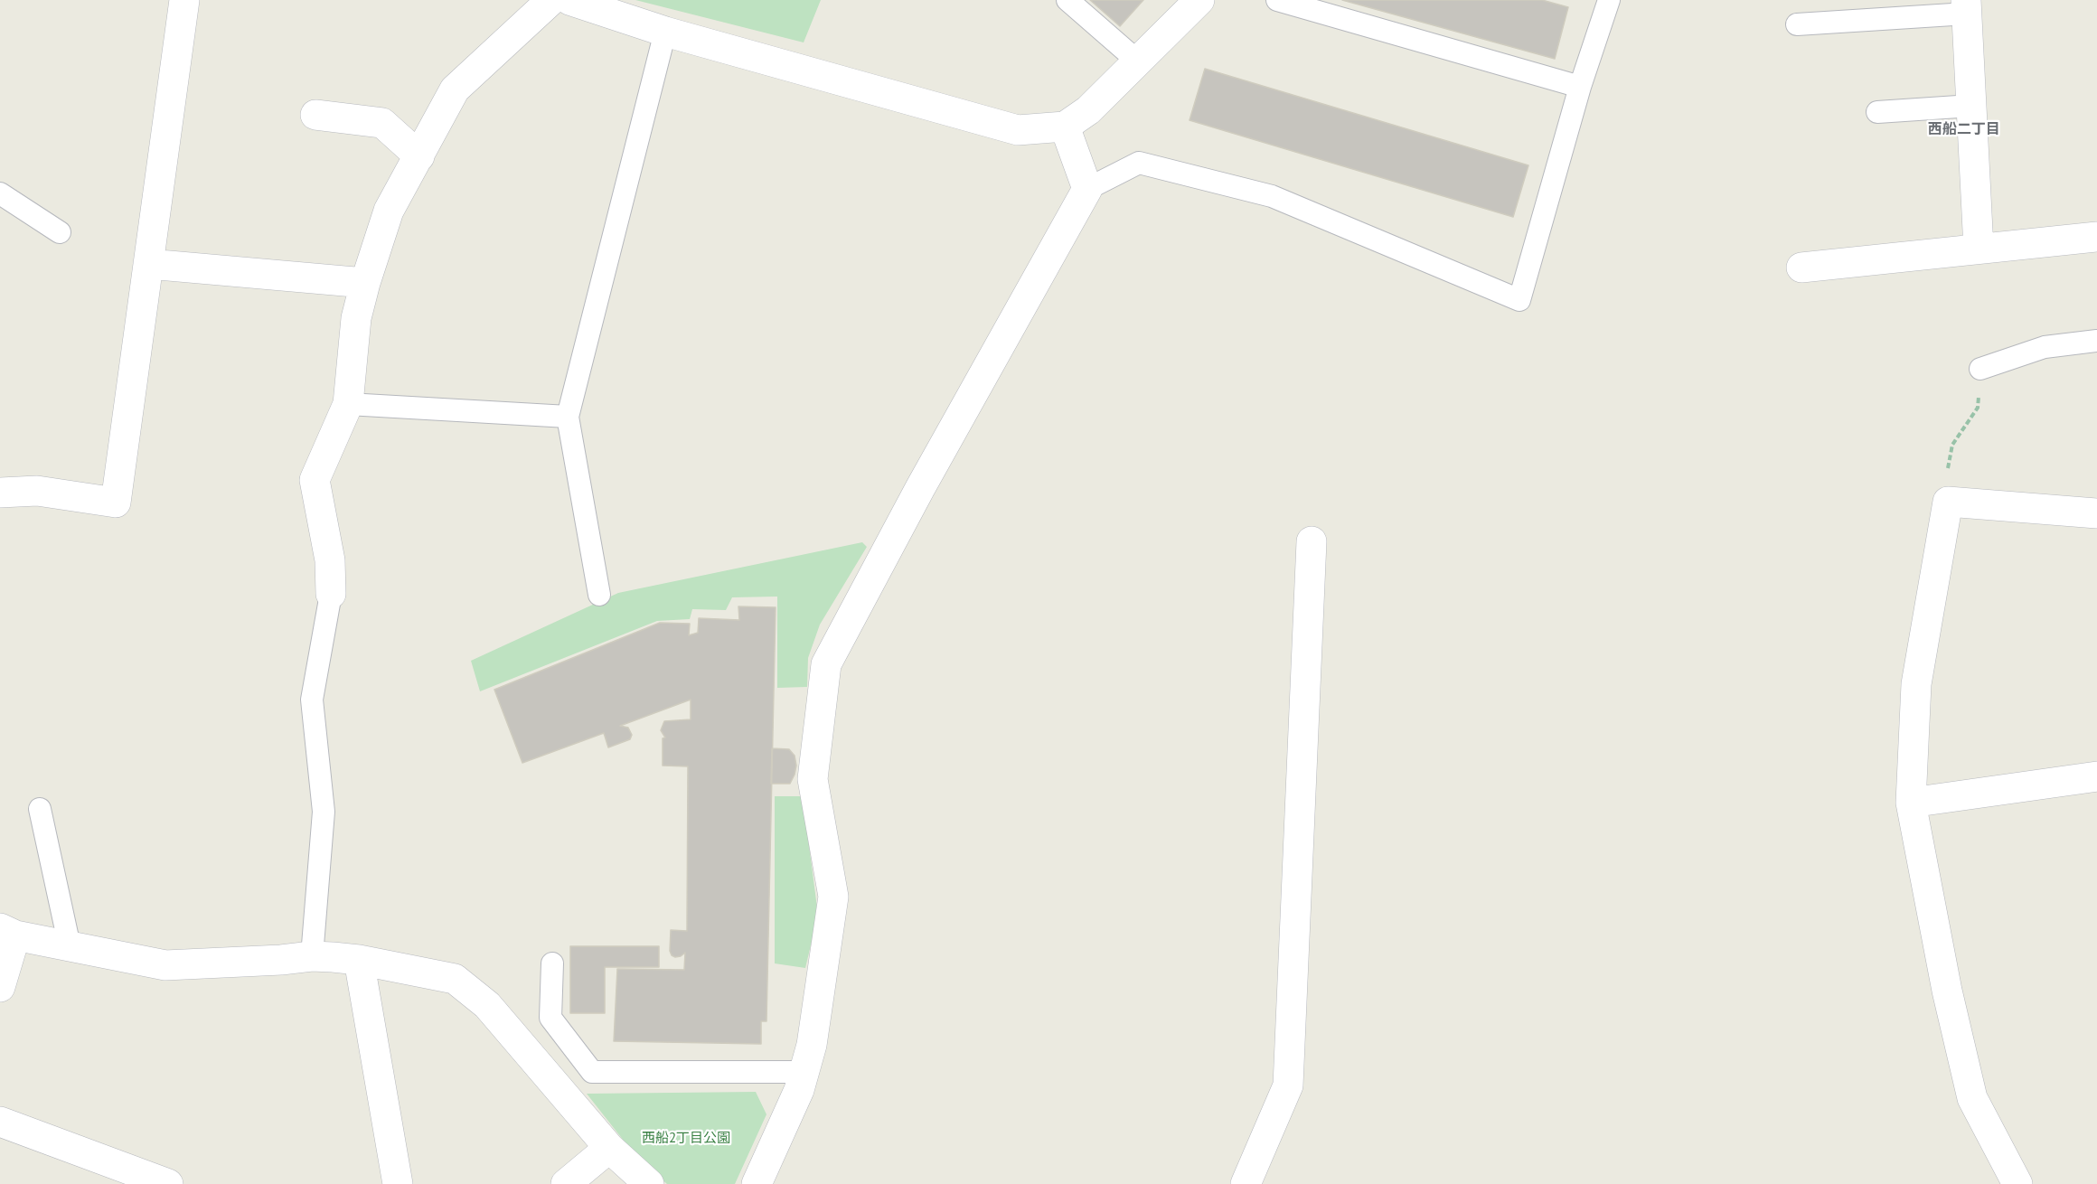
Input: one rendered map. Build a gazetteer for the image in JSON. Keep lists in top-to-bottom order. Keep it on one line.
{"districts":["西船二丁目"],"parks":["西船2丁目公園"]}
